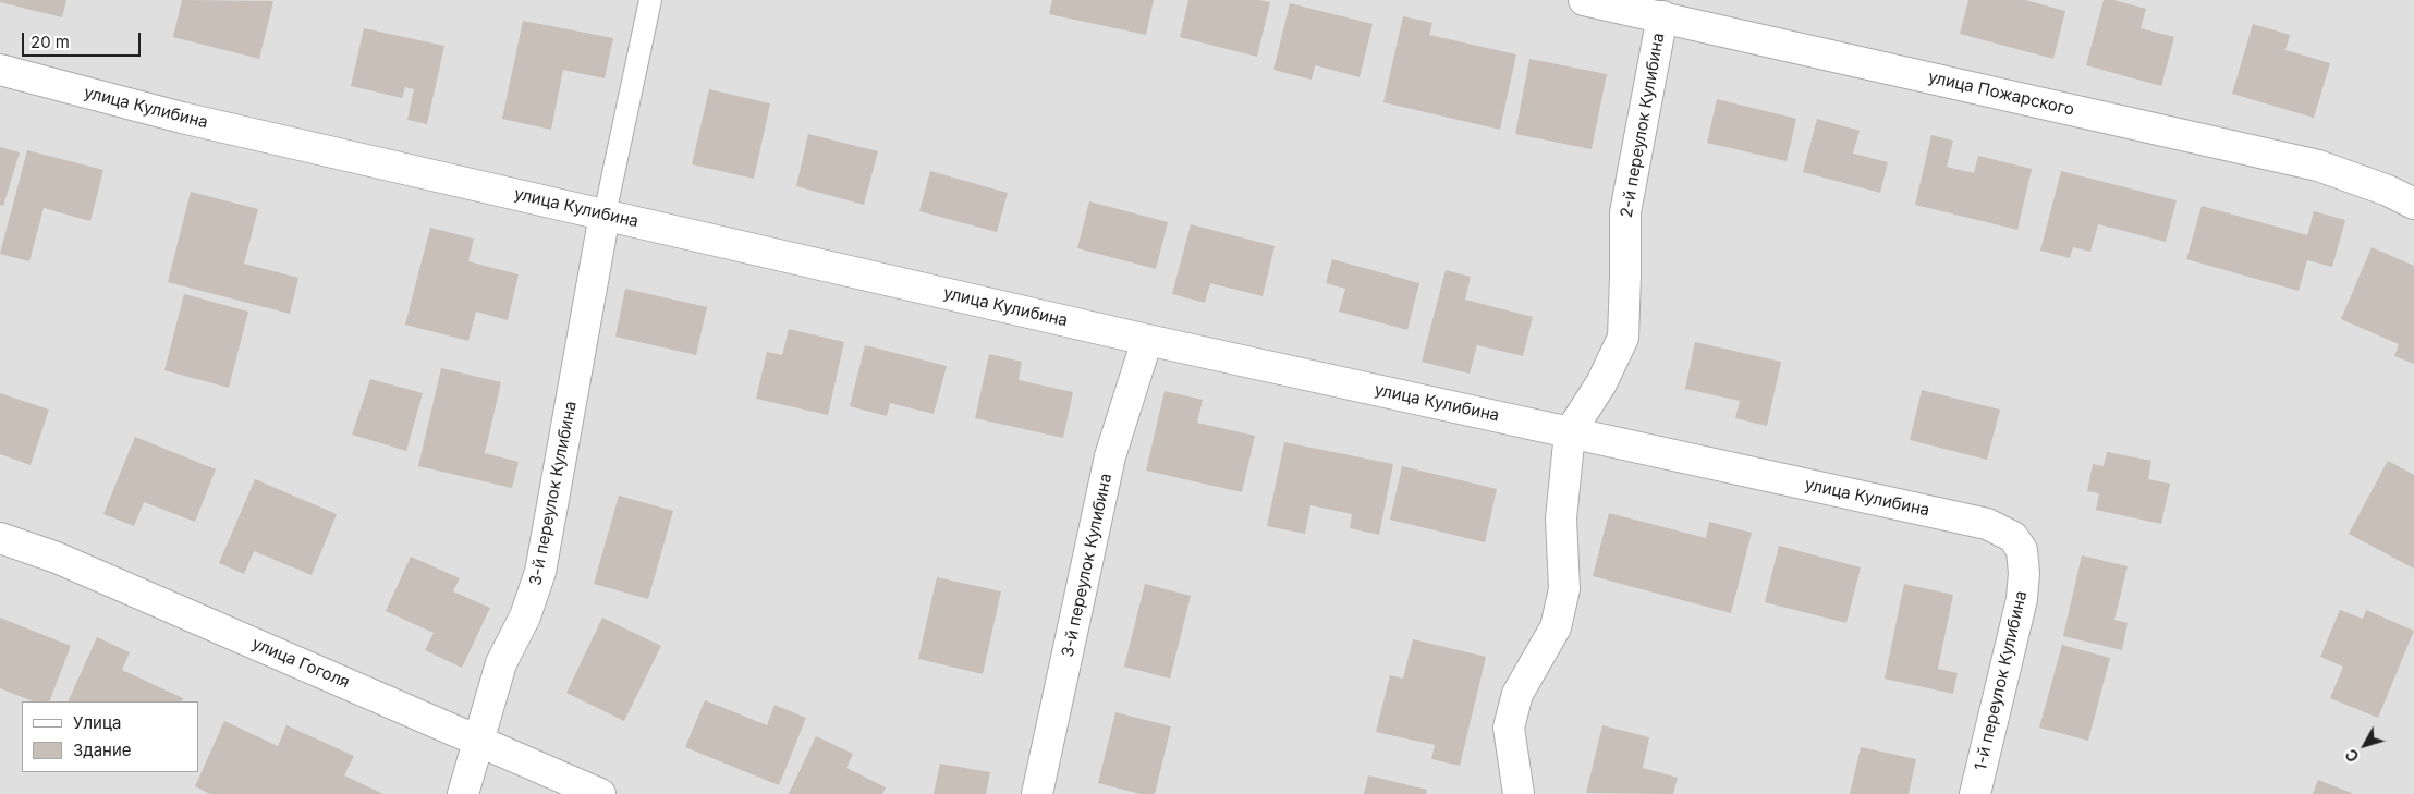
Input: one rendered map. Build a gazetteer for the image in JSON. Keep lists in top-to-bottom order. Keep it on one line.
{"streets":{"street":["улица Пожарского","улица Кулибина","2-й переулок Кулибина","3-й переулок Кулибина","улица Гоголя","1-й переулок Кулибина"]},"crossings":[["улица Пожарского","2-й переулок Кулибина"],["улица Кулибина","2-й переулок Кулибина"],["улица Кулибина","3-й переулок Кулибина"],["улица Кулибина","1-й переулок Кулибина"],["3-й переулок Кулибина","улица Гоголя"]],"legend":["Улица","Здание"],"scale_bar":"20 m","north":"bottom left"}
